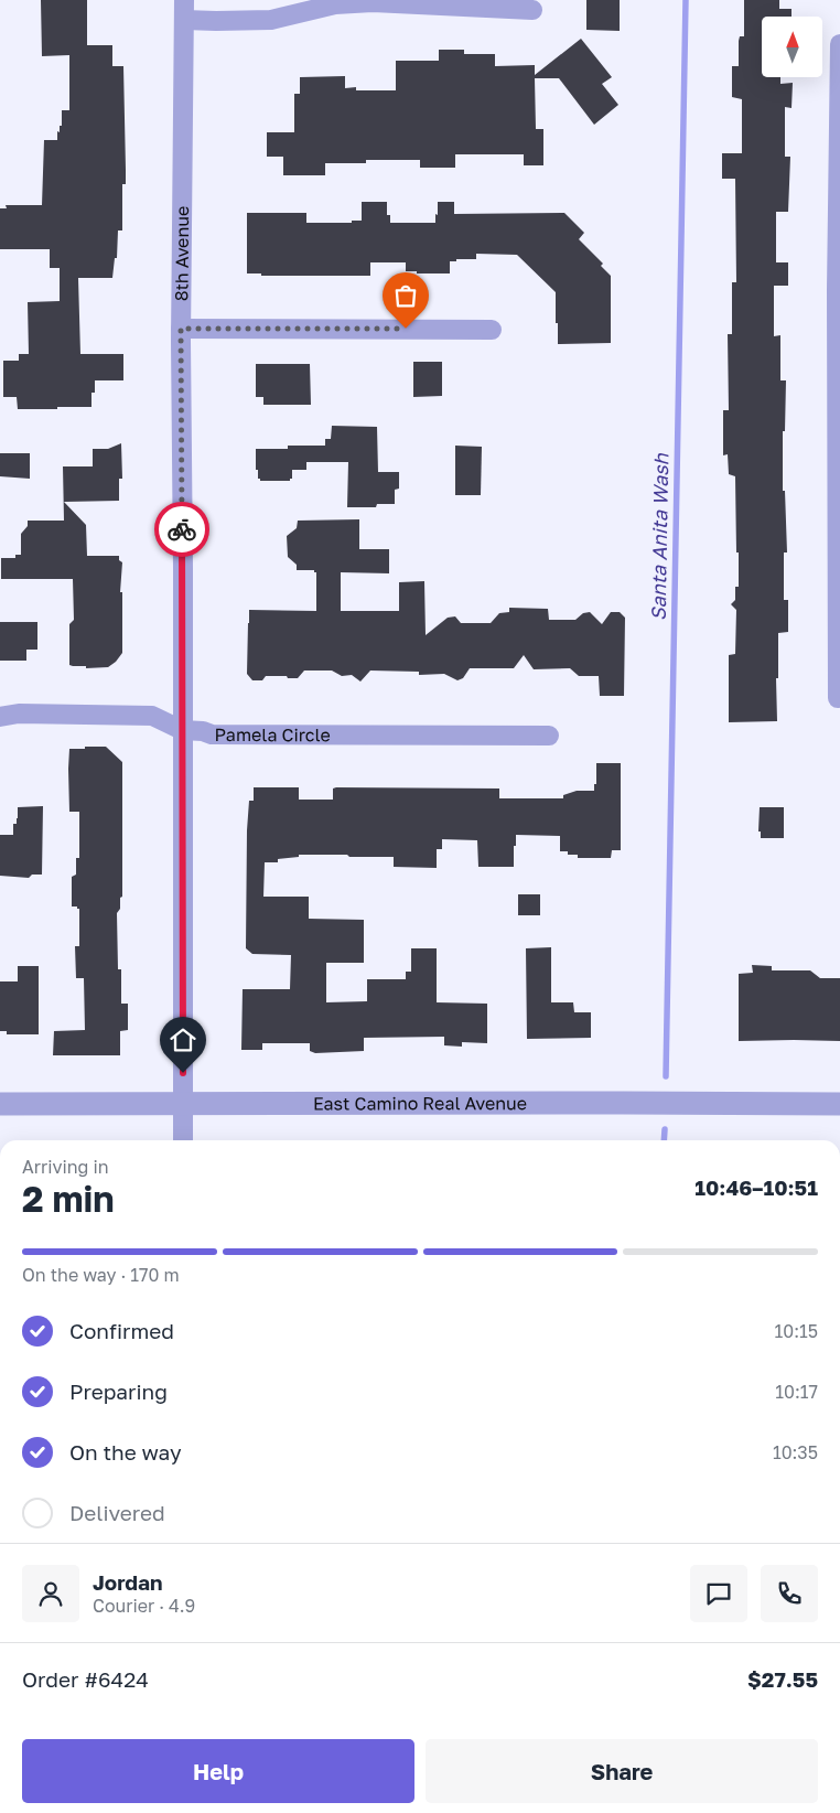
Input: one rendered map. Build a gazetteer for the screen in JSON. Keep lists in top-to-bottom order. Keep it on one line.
{"streets":{"street":["8th Avenue","Pamela Circle","East Camino Real Avenue"]},"crossings":[["8th Avenue","Pamela Circle"],["8th Avenue","East Camino Real Avenue"]],"water":["Santa Anita Wash"],"north":"top","page":{"heading":["2 min","Arriving in","10:46–10:51"],"panel":["Jordan","Courier · 4.9","Order #6424","$27.55"],"bar":"On the way · 170 m","list":[["Confirmed","10:15"],["Preparing","10:17"],["On the way","10:35"],"Delivered"],"buttons":["Help","Share"]}}
